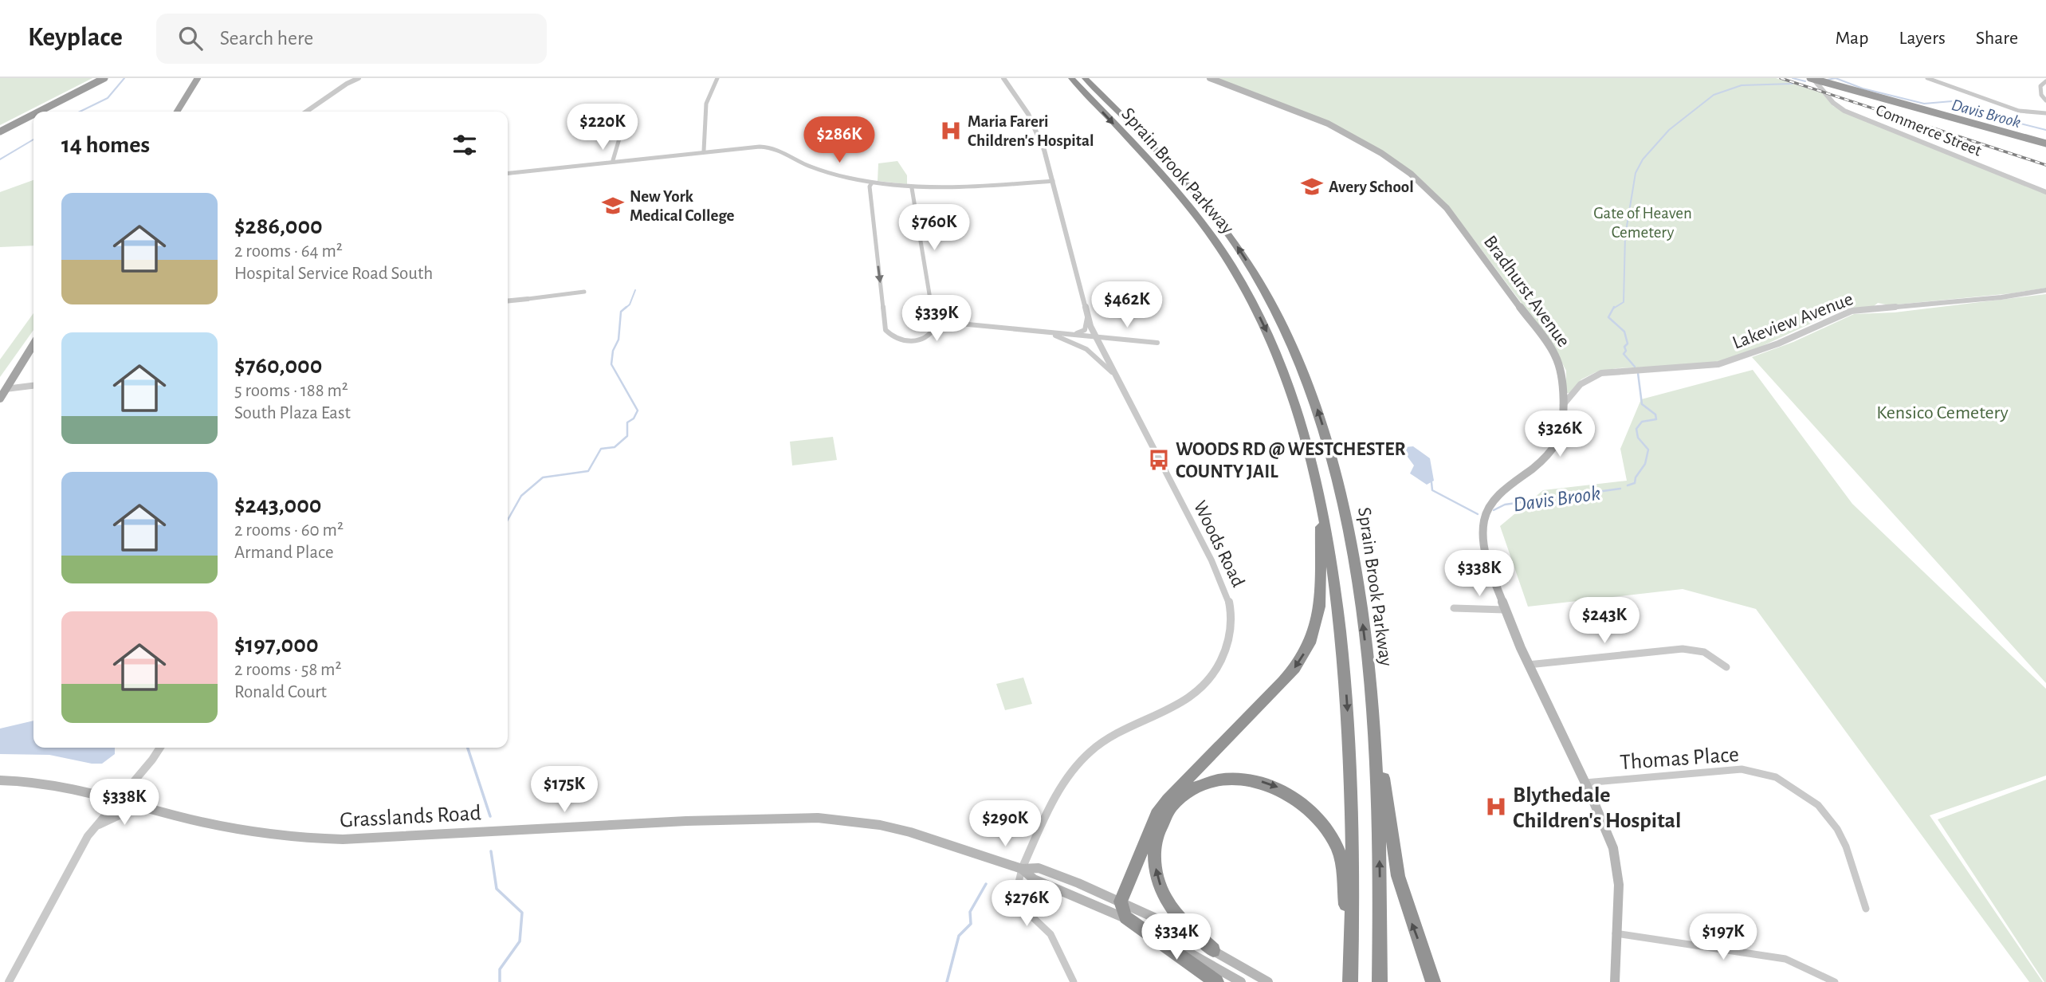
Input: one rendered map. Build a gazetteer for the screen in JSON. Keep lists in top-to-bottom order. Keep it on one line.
{"streets":{"highway":["Sprain Brook Parkway"],"main road":["Bradhurst Avenue","Grasslands Road"],"street":["Commerce Street","Lakeview Avenue","Woods Road","Thomas Place"]},"crossings":[["Bradhurst Avenue","Lakeview Avenue"],["Bradhurst Avenue","Thomas Place"],["Woods Road","Grasslands Road"]],"water":["Davis Brook"],"parks":["Gate of Heaven Cemetery","Kensico Cemetery"],"places":{"hospital":["Maria Fareri Children's Hospital","Blythedale Children's Hospital"],"school or university":["Avery School","New York Medical College"],"bus stop":["WOODS RD @ WESTCHESTER COUNTY JAIL"]},"page":{"header":"Keyplace","search":"Search here","nav":["Map","Layers","Share"],"price":["$220K","$286K","$760K","$462K","$339K","$326K","$338K","$243K","$175K","$338K","$290K","$276K","$334K","$197K"],"heading":"14 homes","list":[{"name":"$286,000","note":"2 rooms · 64 m² · Hospital Service Road South"},{"name":"$760,000","note":"5 rooms · 188 m² · South Plaza East"},{"name":"$243,000","note":"2 rooms · 60 m² · Armand Place"},{"name":"$197,000","note":"2 rooms · 58 m² · Ronald Court"}]}}
